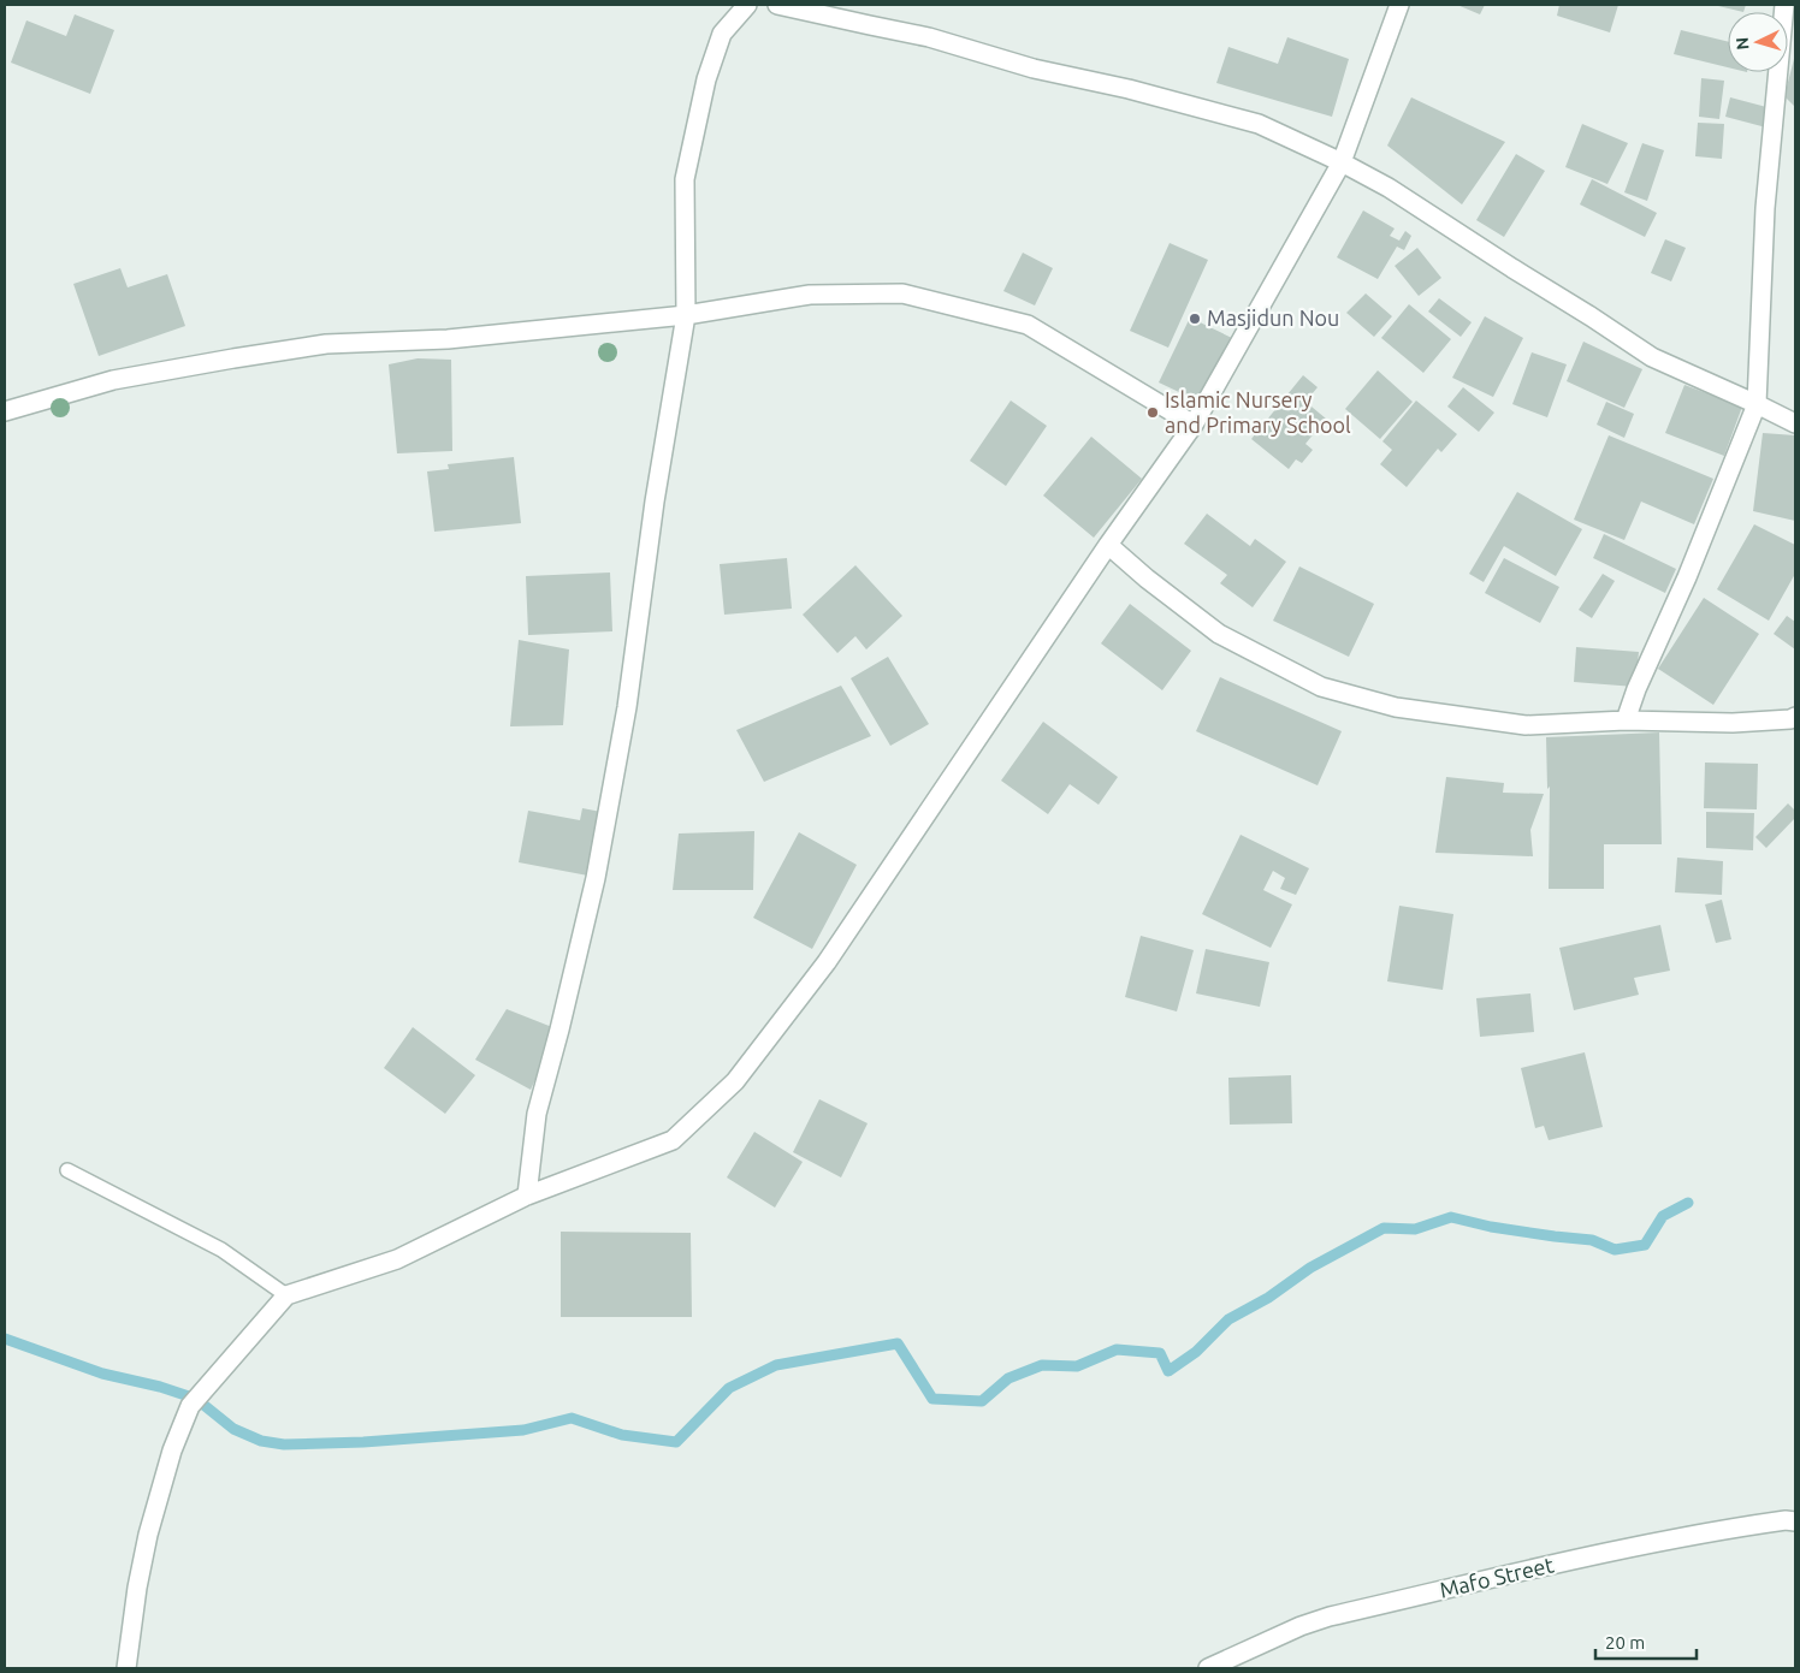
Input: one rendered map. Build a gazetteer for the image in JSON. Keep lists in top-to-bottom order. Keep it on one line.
{"streets":{"street":["Mafo Street"]},"places":["Masjidun Nou","Islamic Nursery and Primary School"],"scale_bar":"20 m","north":"left"}
